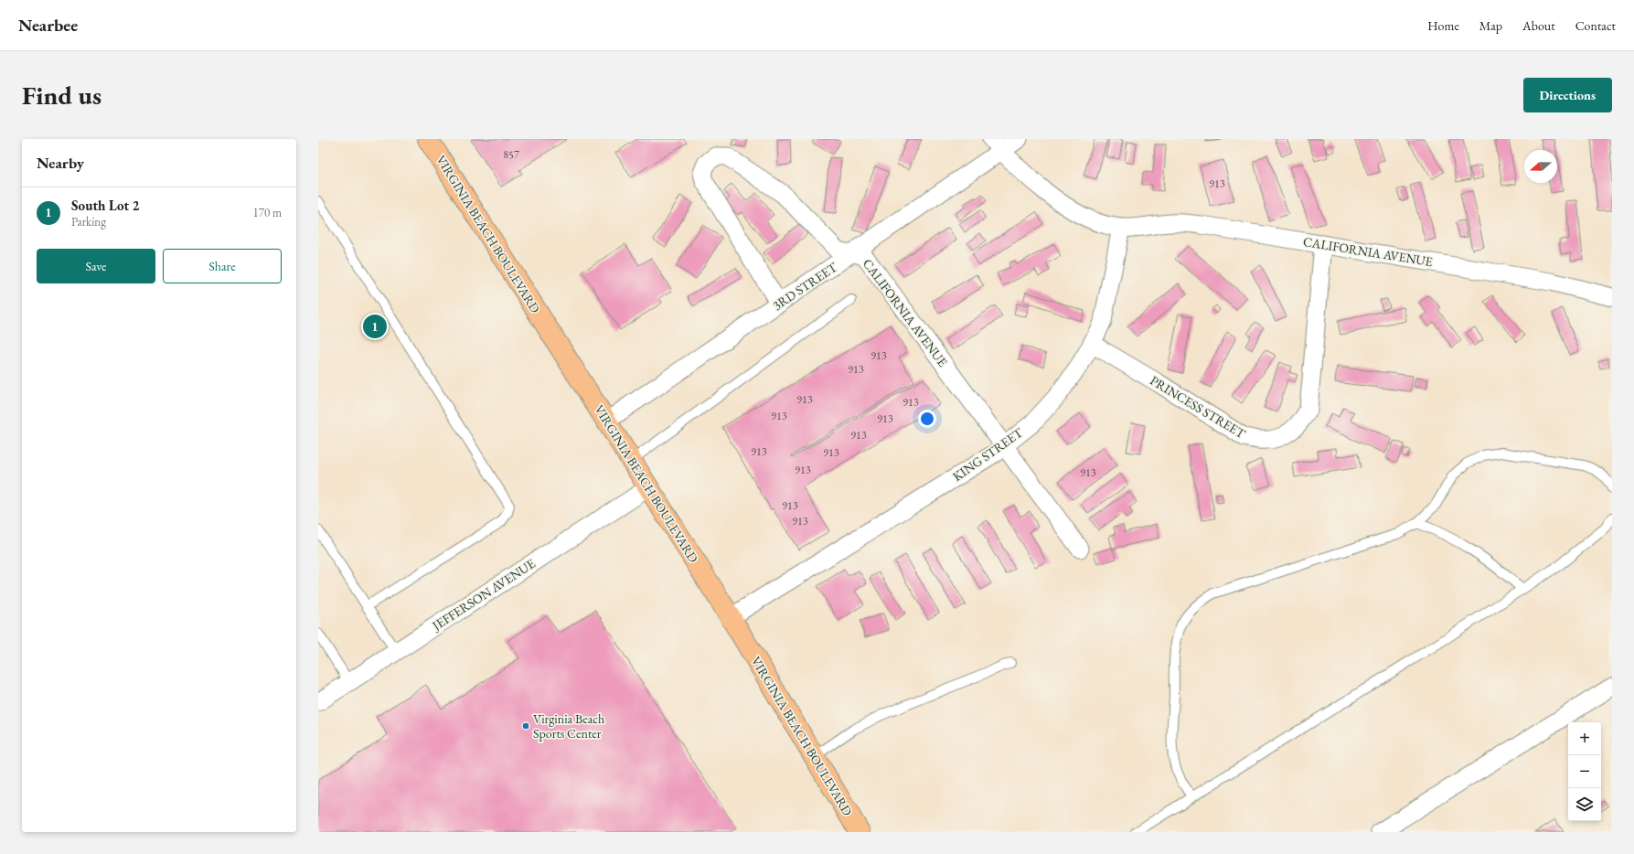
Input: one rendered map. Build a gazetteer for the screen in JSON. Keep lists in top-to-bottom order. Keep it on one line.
{"streets":{"main road":["VIRGINIA BEACH BOULEVARD"],"street":["CALIFORNIA AVENUE","3RD STREET","PRINCESS STREET","KING STREET","JEFFERSON AVENUE"]},"crossings":[["VIRGINIA BEACH BOULEVARD","3RD STREET"],["VIRGINIA BEACH BOULEVARD","KING STREET"],["VIRGINIA BEACH BOULEVARD","JEFFERSON AVENUE"],["CALIFORNIA AVENUE","3RD STREET"],["CALIFORNIA AVENUE","PRINCESS STREET"],["CALIFORNIA AVENUE","KING STREET"],["PRINCESS STREET","KING STREET"]],"places":["Virginia Beach Sports Center"],"house_numbers":["857","913","913","913","913","913","913","913","913","913","913","913","913","913","913"],"north":"left","page":{"header":"Nearbee","nav":["Home","Map","About","Contact"],"buttons":["Directions",["Save","Share"]],"title":"Find us","heading":"Nearby","list":[{"mark":"1","name":"South Lot 2","note":"Parking","value":"170 m"}],"pins":"1","map_buttons":["+","−"]}}
